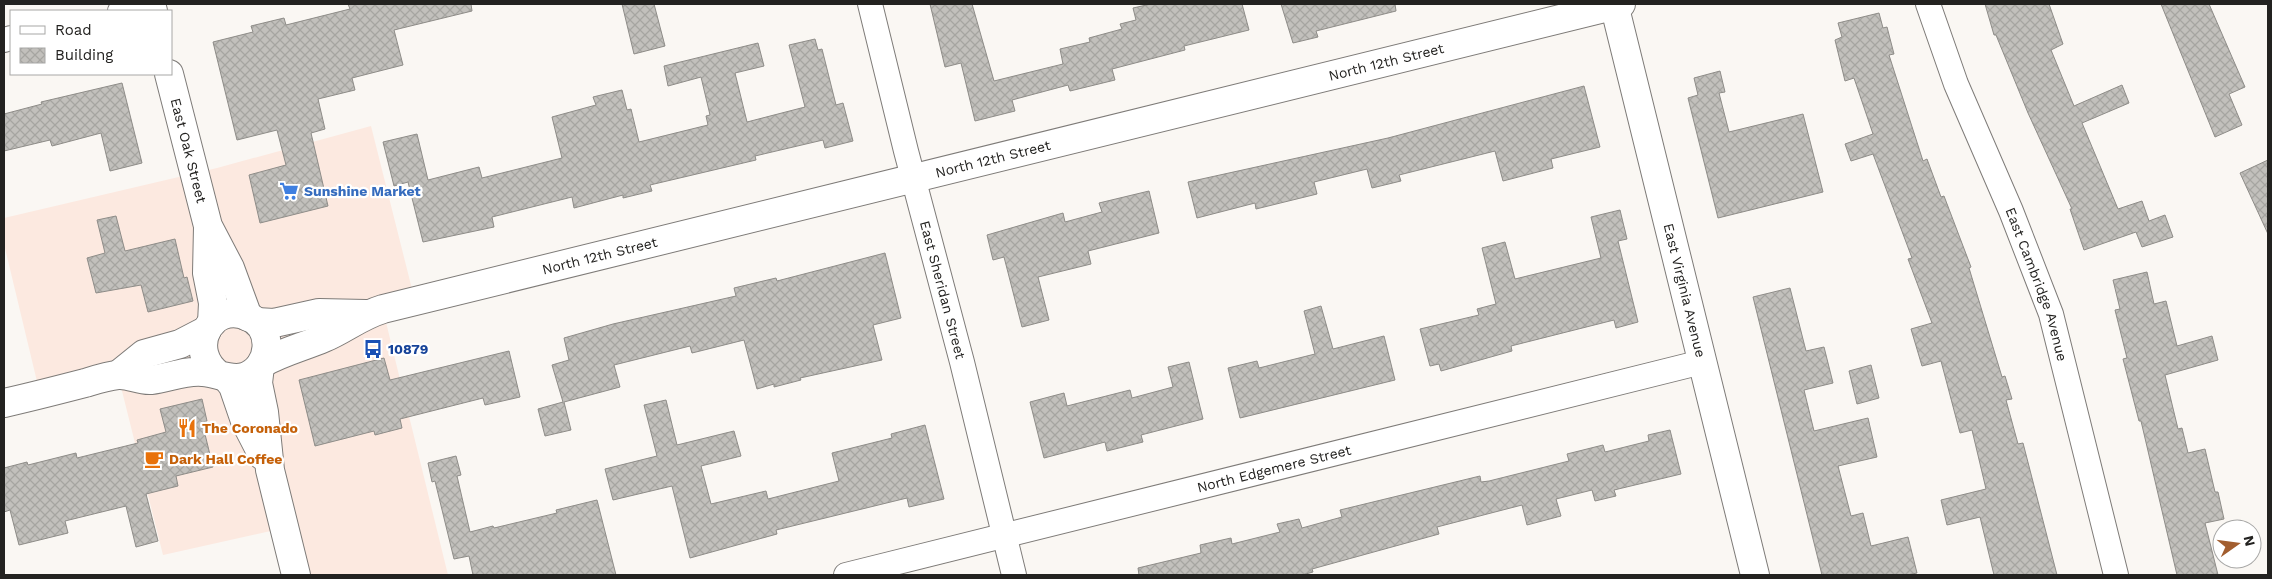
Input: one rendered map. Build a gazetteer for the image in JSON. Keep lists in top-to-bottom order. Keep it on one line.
{"streets":{"street":["North 12th Street","East Oak Street","East Cambridge Avenue","East Sheridan Street","East Virginia Avenue","North Edgemere Street"]},"crossings":[["North 12th Street","East Oak Street"],["North 12th Street","East Sheridan Street"],["North 12th Street","East Virginia Avenue"],["East Sheridan Street","North Edgemere Street"],["East Virginia Avenue","North Edgemere Street"]],"places":{"supermarket":["Sunshine Market"],"bus stop":["10879"],"restaurant":["The Coronado"],"cafe":["Dark Hall Coffee"]},"legend":["Road","Building"],"north":"right"}
